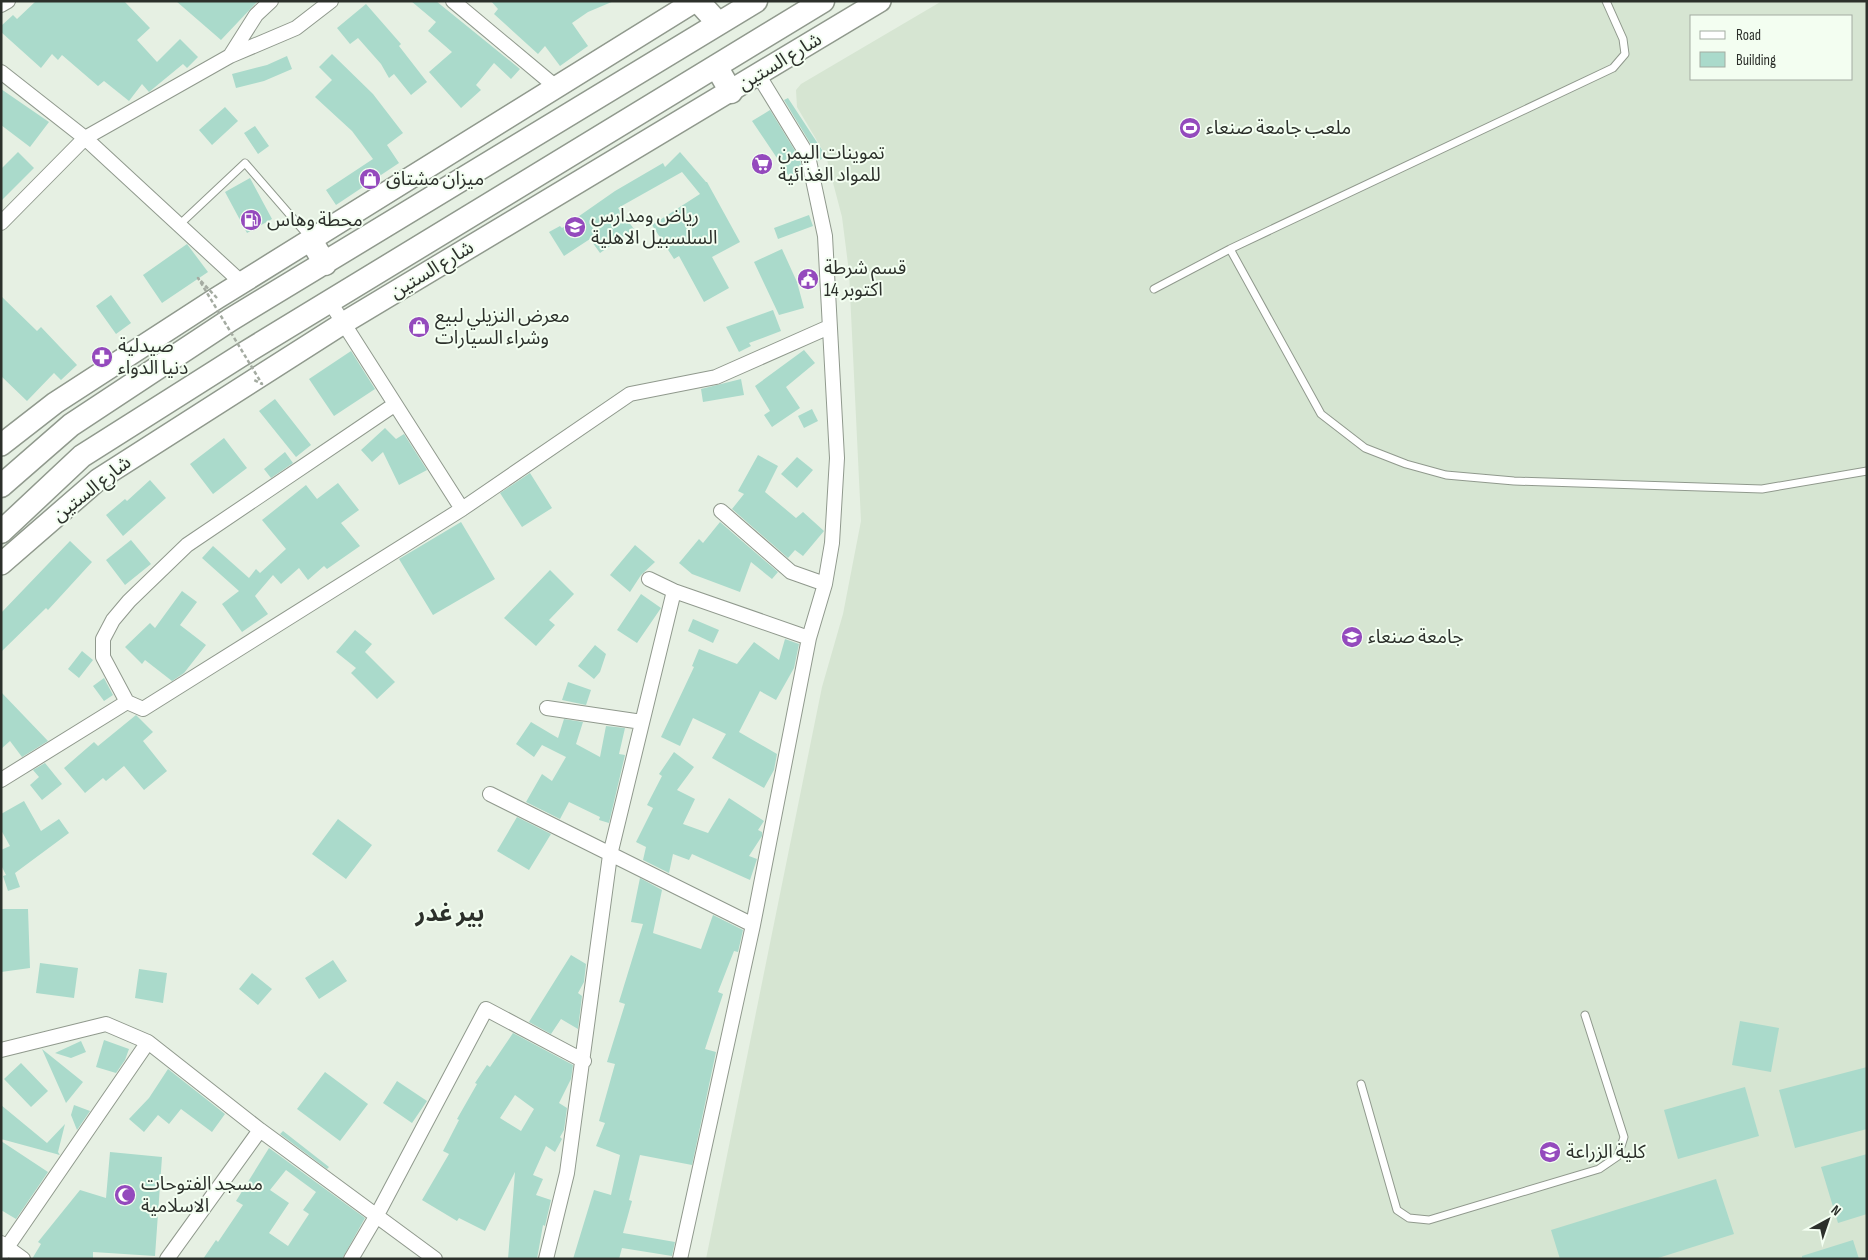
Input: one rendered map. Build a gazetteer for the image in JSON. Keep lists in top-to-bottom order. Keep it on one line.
{"streets":{"highway":["شارع الستين"]},"districts":["بير غدر"],"places":{"sports":["ملعب جامعة صنعاء"],"supermarket":["تموينات اليمن للمواد الغذائية"],"shop":["ميزان مشتاق","معرض النزيلي لبيع وشراء السيارات"],"fuel station":["محطة وهاس"],"school or university":["رياض ومدارس السلسبيل الاهلية","جامعة صنعاء","كلية الزراعة"],"public building":["قسم شرطة 14 اكتوبر"],"pharmacy":["صيدلية دنيا الدواء"],"mosque":["مسجد الفتوحات الاسلامية"]},"legend":["Road","Building"],"north":"top right"}
